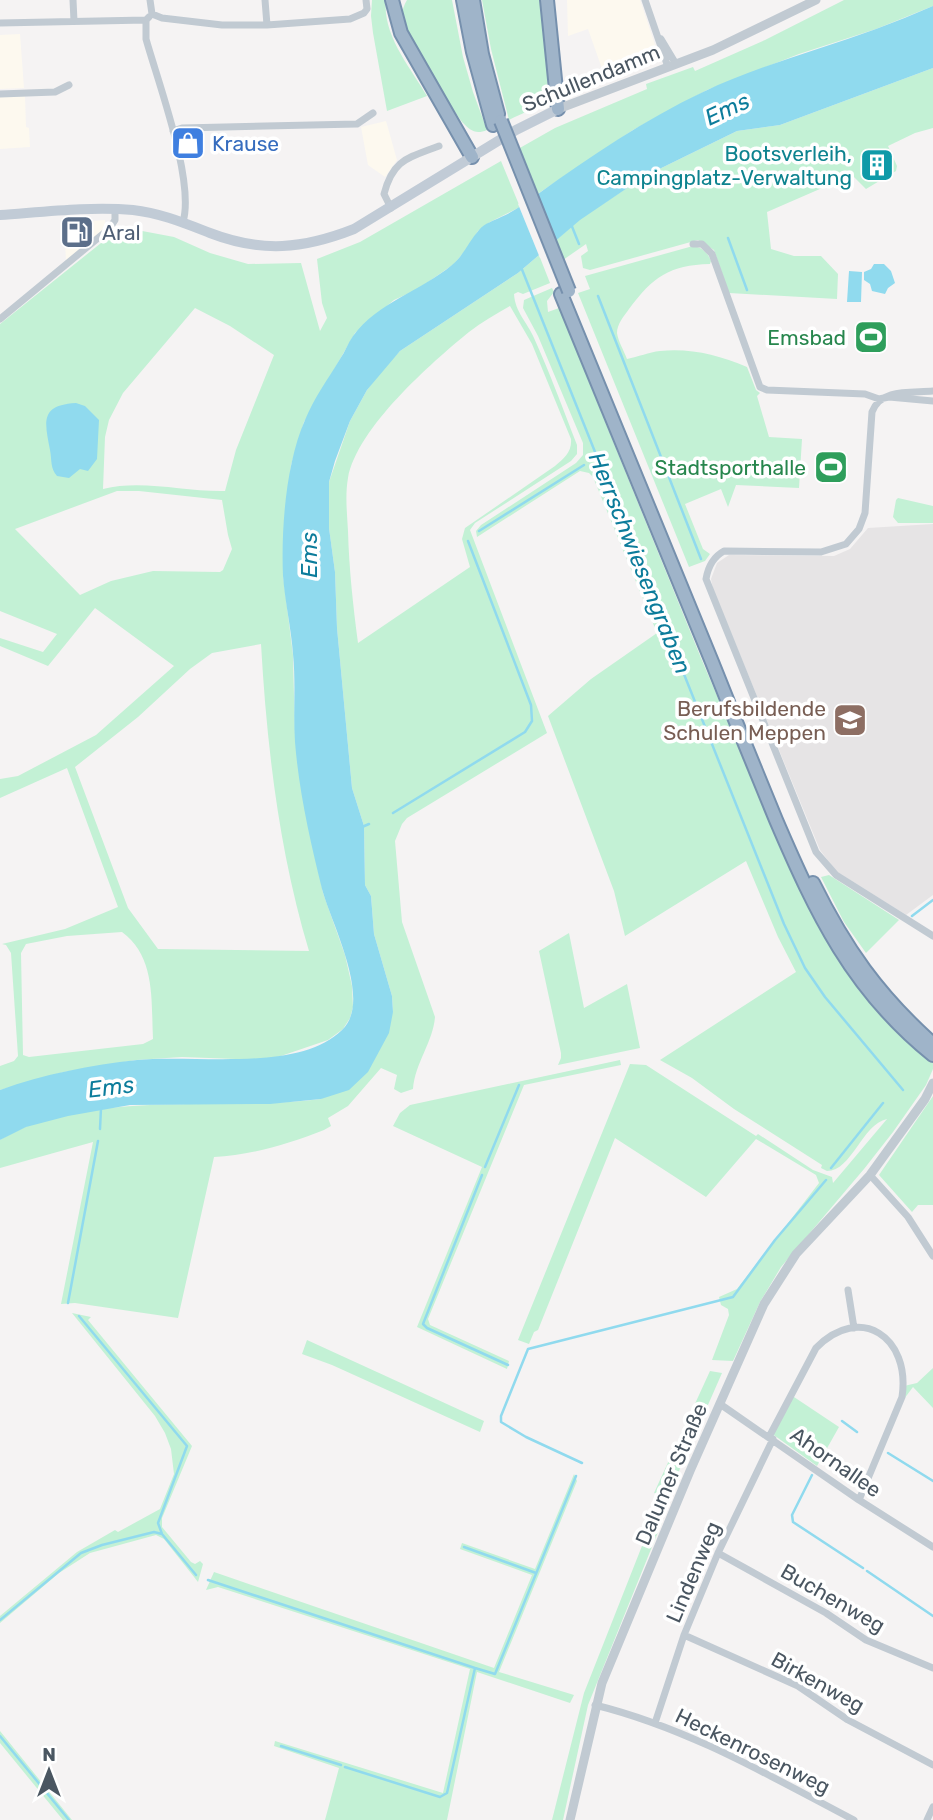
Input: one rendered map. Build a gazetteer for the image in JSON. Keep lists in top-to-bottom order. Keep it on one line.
{"streets":{"main road":["Schullendamm"],"street":["Ahornallee","Dalumer Straße","Lindenweg","Buchenweg","Birkenweg","Heckenrosenweg"]},"crossings":[["Ahornallee","Dalumer Straße"],["Ahornallee","Lindenweg"],["Dalumer Straße","Heckenrosenweg"],["Lindenweg","Buchenweg"],["Lindenweg","Birkenweg"],["Lindenweg","Heckenrosenweg"]],"water":["Ems","Herrschwiesengraben"],"places":{"shop":["Krause"],"building":["Bootsverleih, Campingplatz-Verwaltung"],"fuel station":["Aral"],"sports":["Emsbad","Stadtsporthalle"],"school or university":["Berufsbildende Schulen Meppen"]},"north":"top"}
